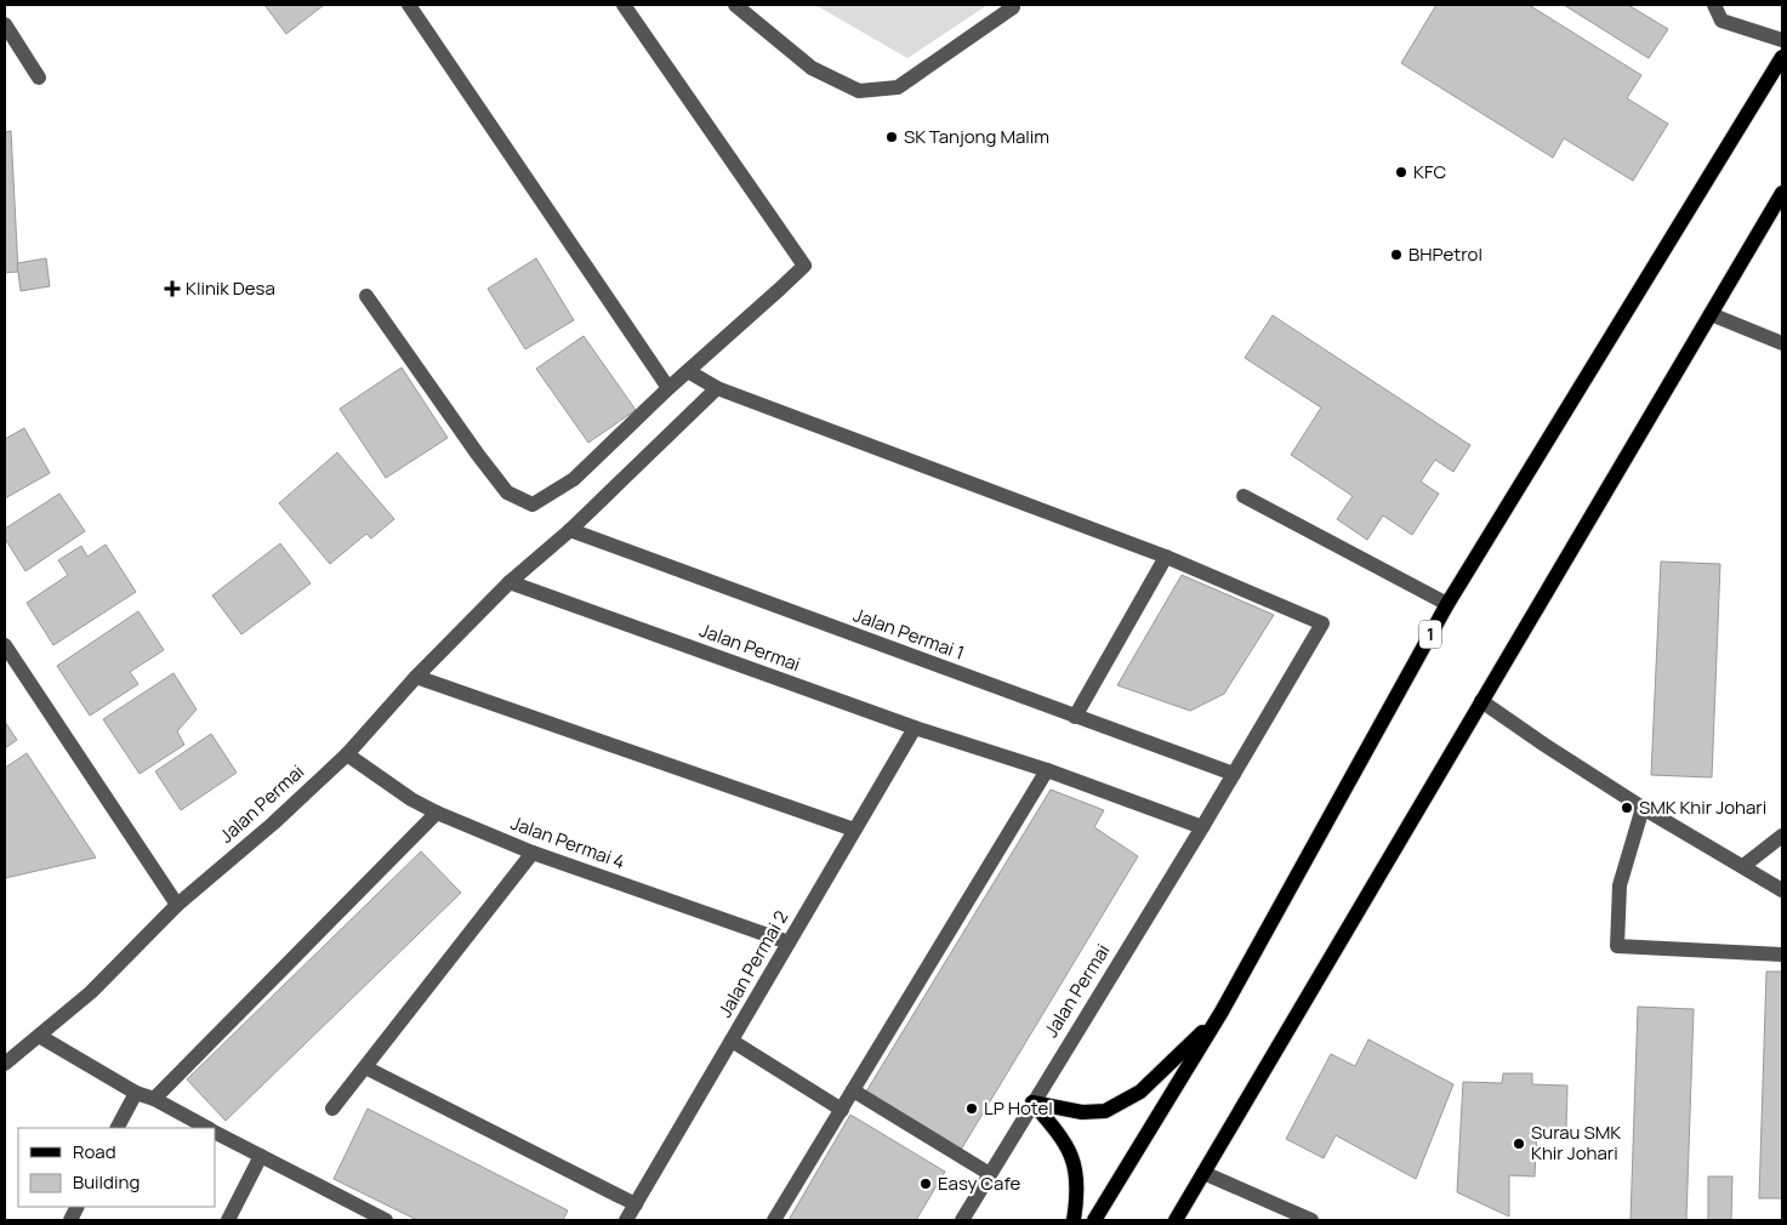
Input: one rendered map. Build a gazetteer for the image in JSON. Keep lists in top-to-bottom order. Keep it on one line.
{"streets":{"main road":["1"],"street":["Jalan Permai 1","Jalan Permai","Jalan Permai 4","Jalan Permai 2"]},"crossings":[["Jalan Permai","Jalan Permai 4"],["Jalan Permai","Jalan Permai 2"],["Jalan Permai 4","Jalan Permai 2"]],"places":{"other":["SK Tanjong Malim","KFC","BHPetrol","SMK Khir Johari","LP Hotel","Surau SMK Khir Johari","Easy Cafe"],"health":["Klinik Desa"]},"legend":["Road","Building"]}
